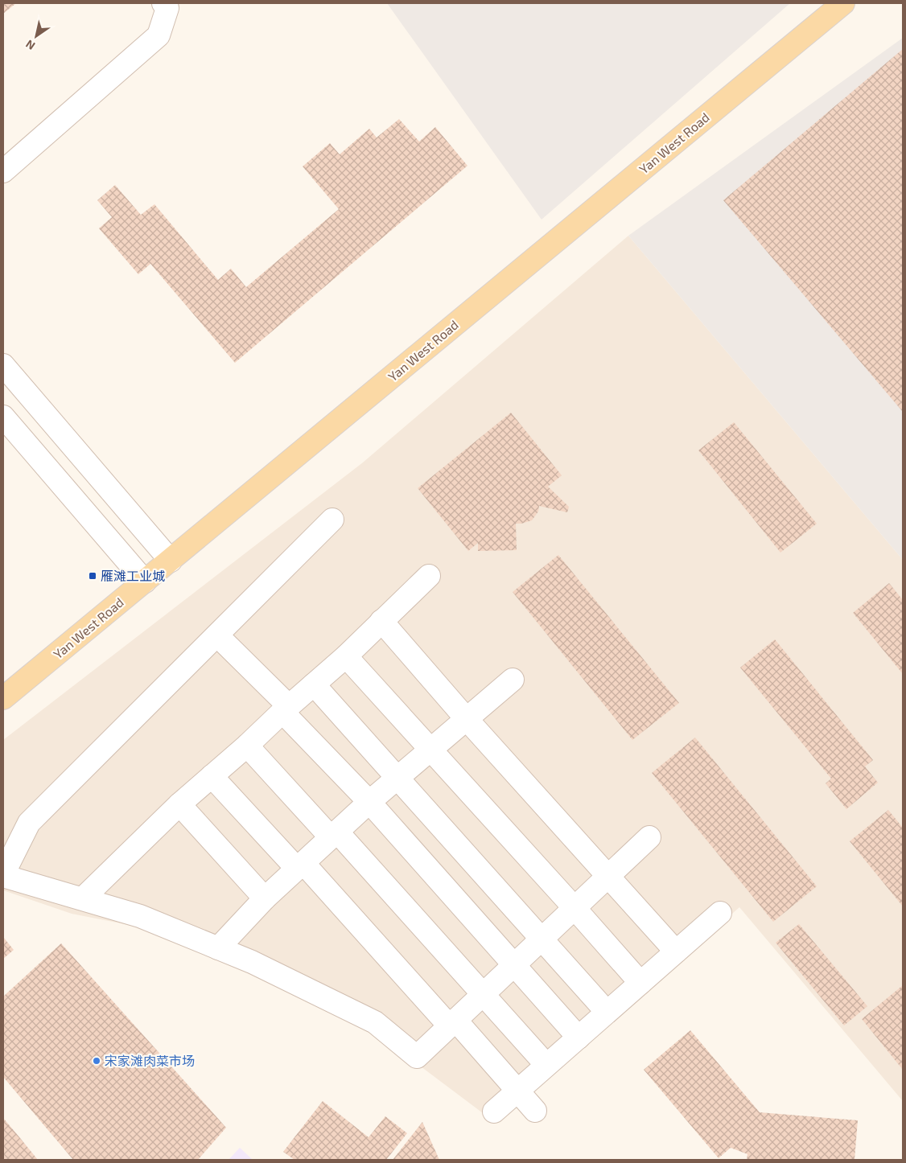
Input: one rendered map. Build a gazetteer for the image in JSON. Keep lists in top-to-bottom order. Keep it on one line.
{"streets":{"main road":["Yan West Road"]},"places":{"transit":["雁滩工业城"],"other":["宋家滩肉菜市场"]},"north":"bottom left"}
